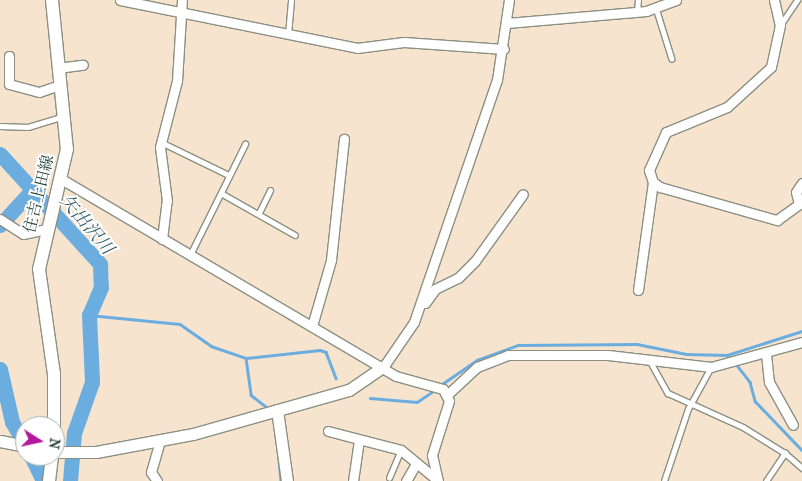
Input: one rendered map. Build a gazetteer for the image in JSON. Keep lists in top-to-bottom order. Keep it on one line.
{"streets":{"main road":["住吉上田線"]},"water":["矢出沢川"],"north":"right"}
